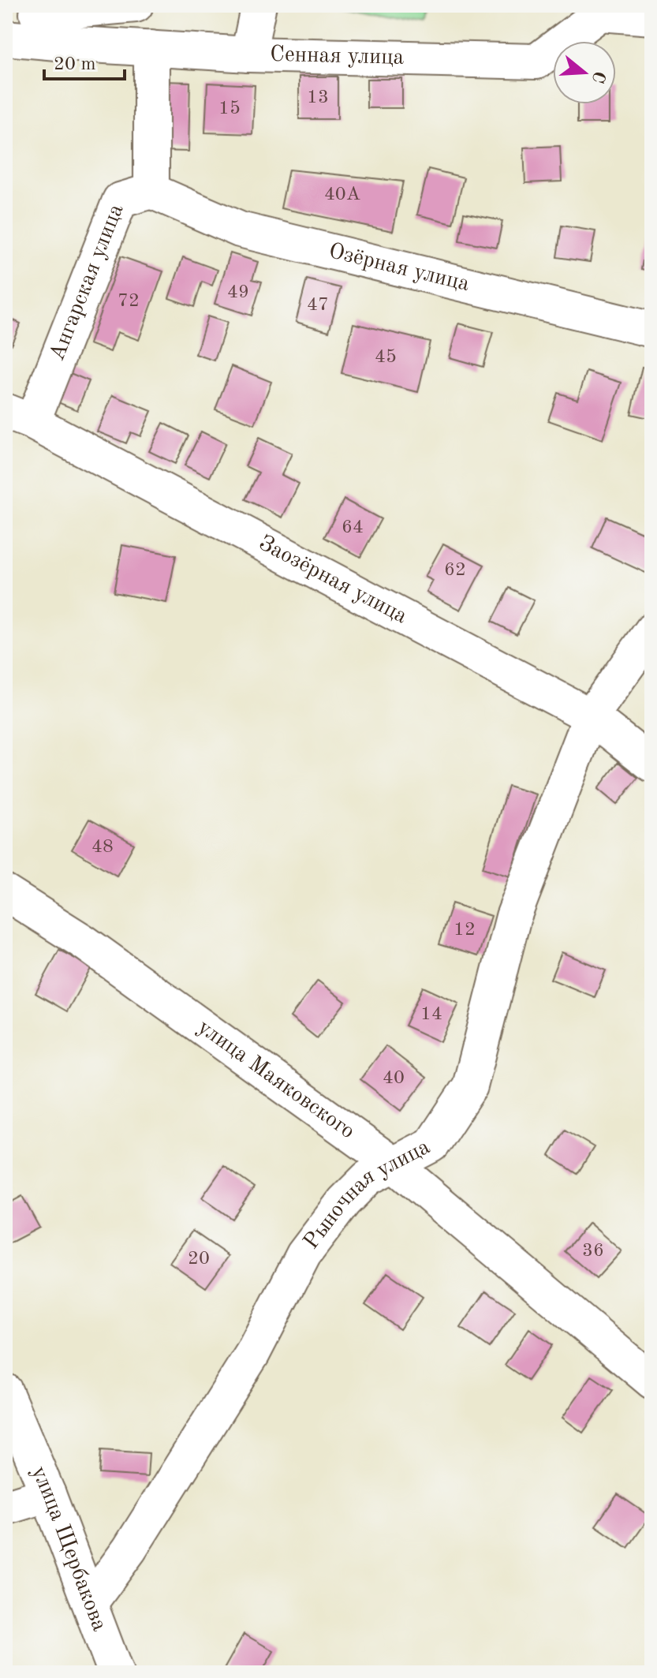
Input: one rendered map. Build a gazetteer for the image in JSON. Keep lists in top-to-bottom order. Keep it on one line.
{"streets":{"street":["Сенная улица","Озёрная улица","Ангарская улица","Заозёрная улица","улица Маяковского","Рыночная улица","улица Щербакова"]},"crossings":[["Сенная улица","Ангарская улица"],["Озёрная улица","Ангарская улица"],["Ангарская улица","Заозёрная улица"],["Заозёрная улица","Рыночная улица"],["улица Маяковского","Рыночная улица"],["Рыночная улица","улица Щербакова"]],"house_numbers":["13","15","40А","49","72","47","45","64","62","48","12","14","40","36","20"],"scale_bar":"20 m","north":"right"}
